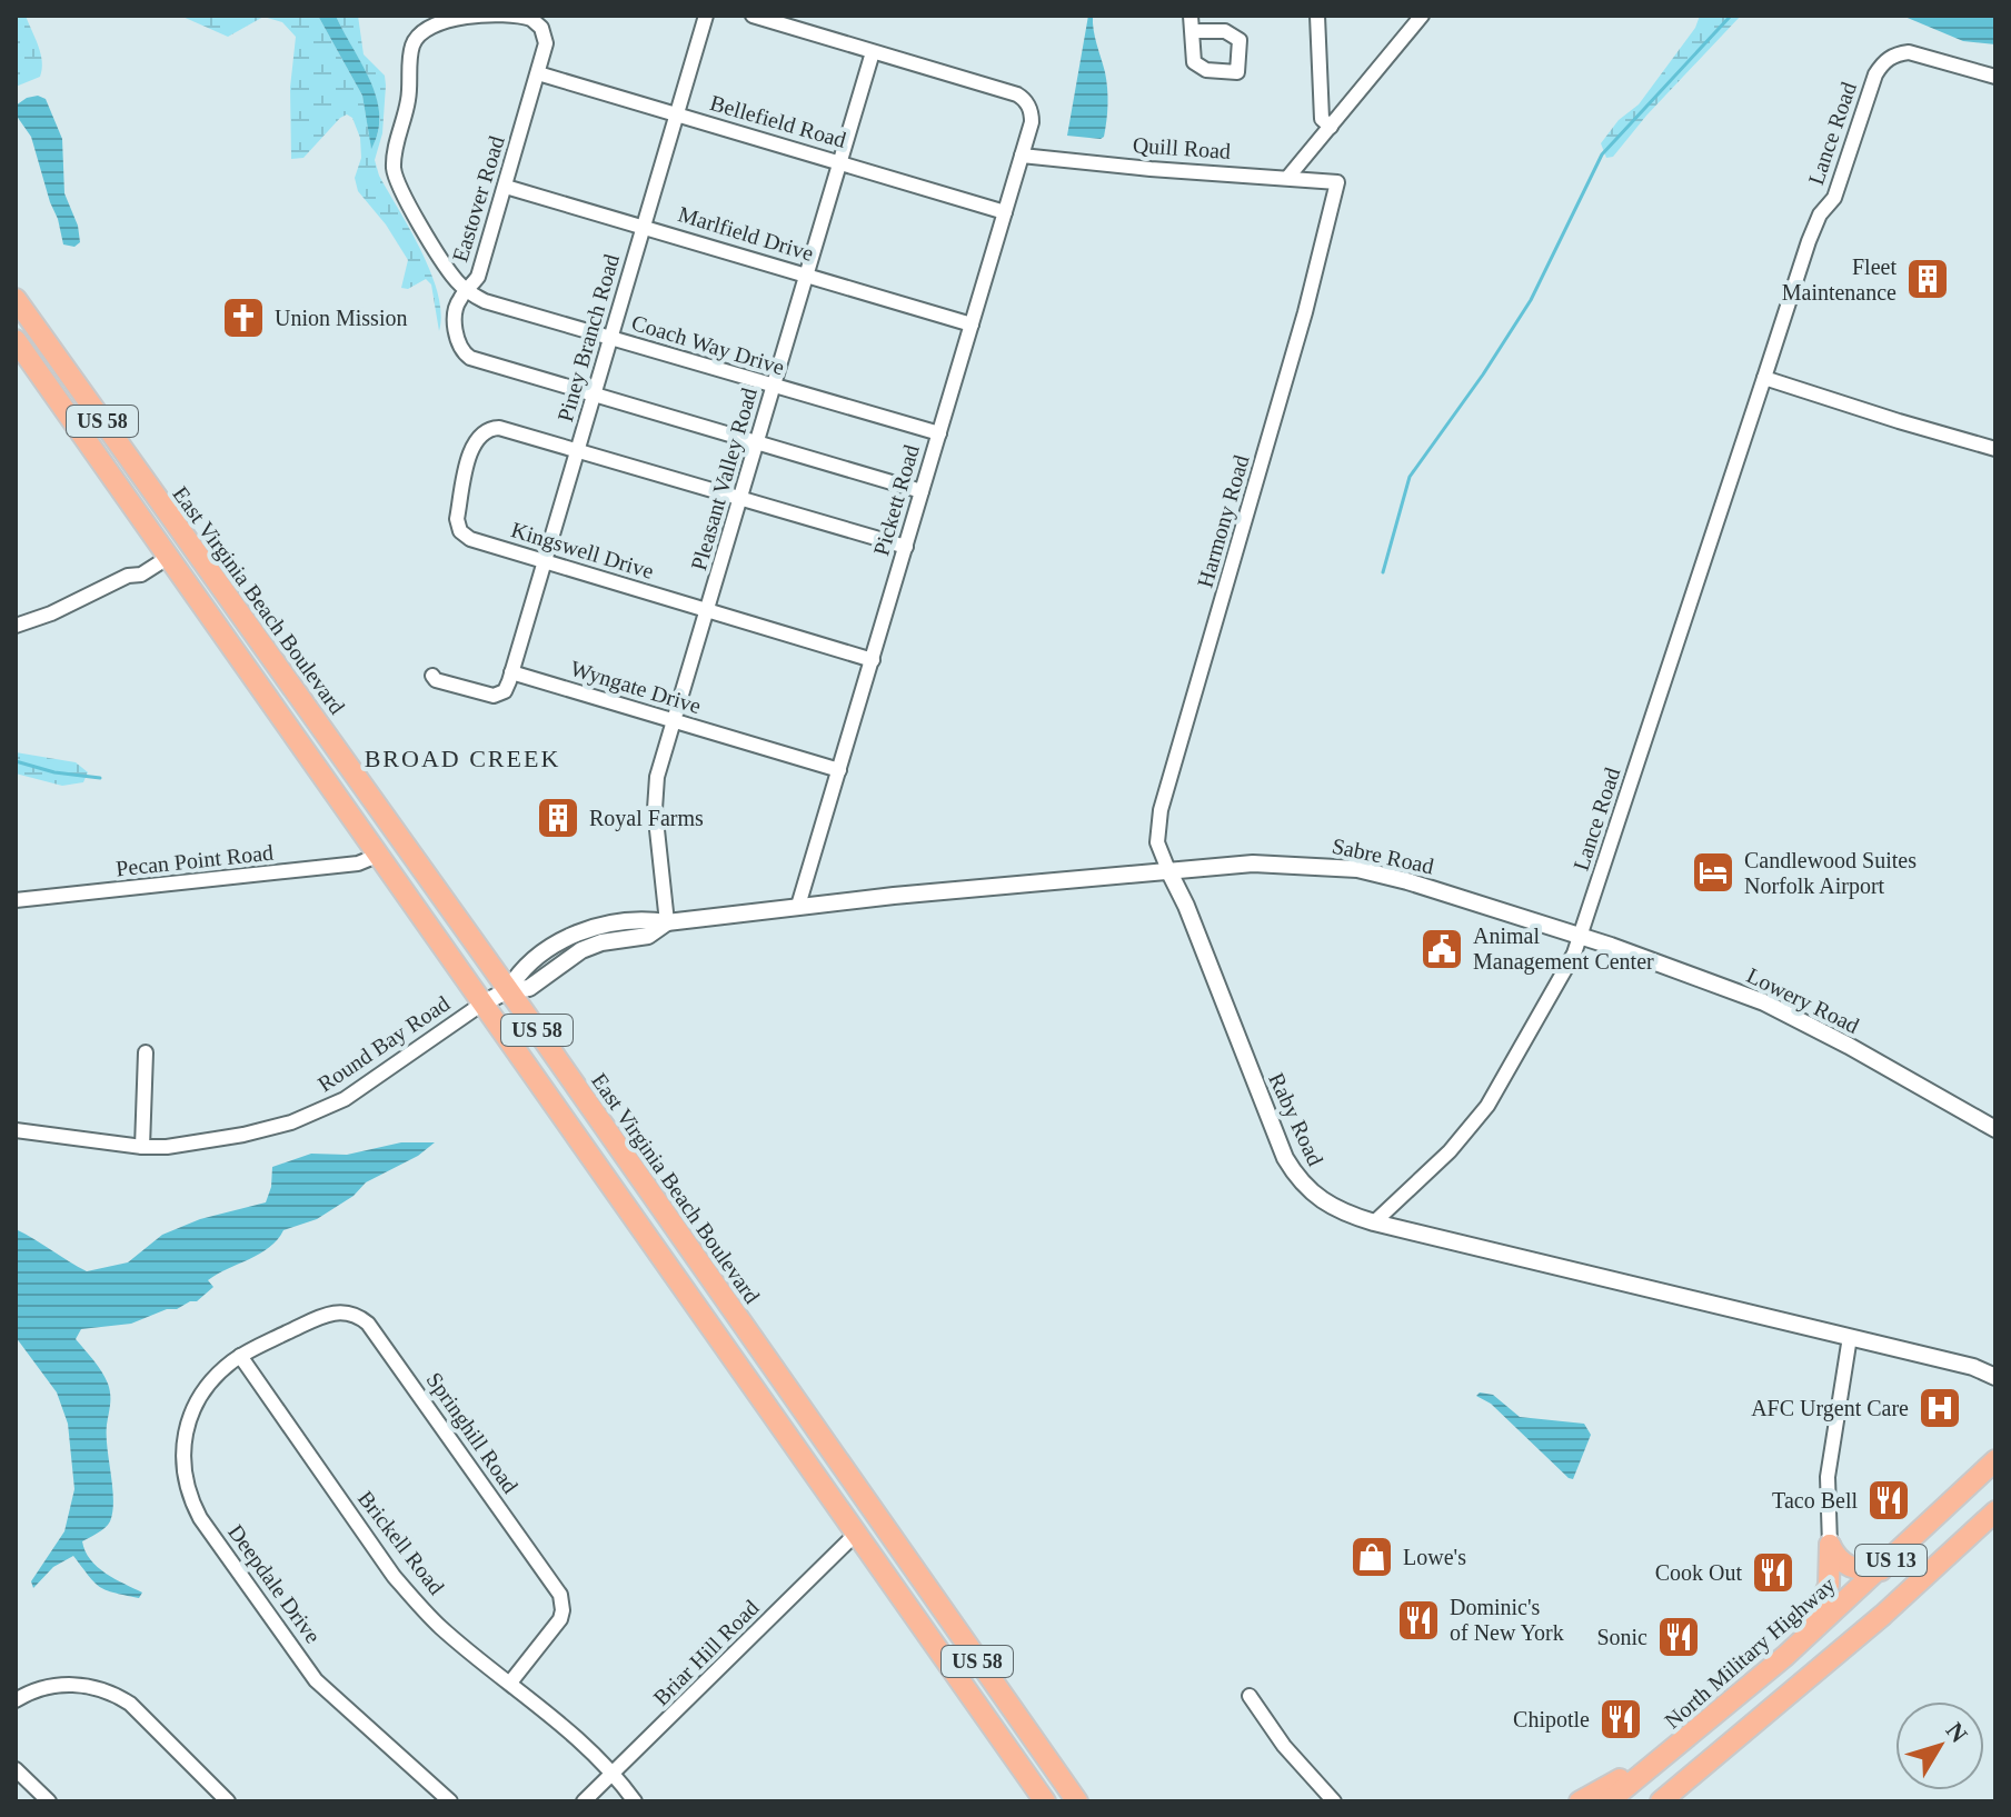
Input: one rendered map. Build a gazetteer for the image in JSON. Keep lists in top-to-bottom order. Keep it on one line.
{"streets":{"main road":["US 58","East Virginia Beach Boulevard","US 13","North Military Highway"],"street":["Bellefield Road","Lance Road","Quill Road","Eastover Road","Marlfield Drive","Piney Branch Road","Coach Way Drive","Pleasant Valley Road","Pickett Road","Harmony Road","Kingswell Drive","Wyngate Drive","Sabre Road","Pecan Point Road","Lowery Road","Round Bay Road","Raby Road","Springhill Road","Brickell Road","Deepdale Drive","Briar Hill Road"]},"crossings":[["Bellefield Road","Eastover Road"],["Bellefield Road","Piney Branch Road"],["Bellefield Road","Pleasant Valley Road"],["Bellefield Road","Pickett Road"],["Lance Road","Sabre Road"],["Lance Road","Lowery Road"],["Lance Road","Raby Road"],["Quill Road","Pickett Road"],["Quill Road","Harmony Road"],["Eastover Road","Marlfield Drive"],["Eastover Road","Piney Branch Road"],["Eastover Road","Coach Way Drive"],["Marlfield Drive","Piney Branch Road"],["Marlfield Drive","Pleasant Valley Road"],["Marlfield Drive","Pickett Road"],["Piney Branch Road","Coach Way Drive"],["Piney Branch Road","Kingswell Drive"],["Piney Branch Road","Wyngate Drive"],["Coach Way Drive","Pleasant Valley Road"],["Coach Way Drive","Pickett Road"],["Pleasant Valley Road","Pickett Road"],["Pleasant Valley Road","Kingswell Drive"],["Pleasant Valley Road","Wyngate Drive"],["Pickett Road","Kingswell Drive"],["Pickett Road","Wyngate Drive"],["Harmony Road","Sabre Road"],["Harmony Road","Raby Road"],["East Virginia Beach Boulevard","Pecan Point Road"],["East Virginia Beach Boulevard","Round Bay Road"],["East Virginia Beach Boulevard","Briar Hill Road"],["Sabre Road","Lowery Road"],["Sabre Road","Raby Road"],["Springhill Road","Brickell Road"],["Springhill Road","Deepdale Drive"],["Brickell Road","Deepdale Drive"],["Brickell Road","Briar Hill Road"]],"districts":["BROAD CREEK"],"places":{"building":["Fleet Maintenance","Royal Farms"],"church":["Union Mission"],"hotel":["Candlewood Suites Norfolk Airport"],"public building":["Animal Management Center"],"hospital":["AFC Urgent Care"],"restaurant":["Taco Bell","Cook Out","Dominic's of New York","Sonic","Chipotle"],"shop":["Lowe's"]},"north":"top right"}
